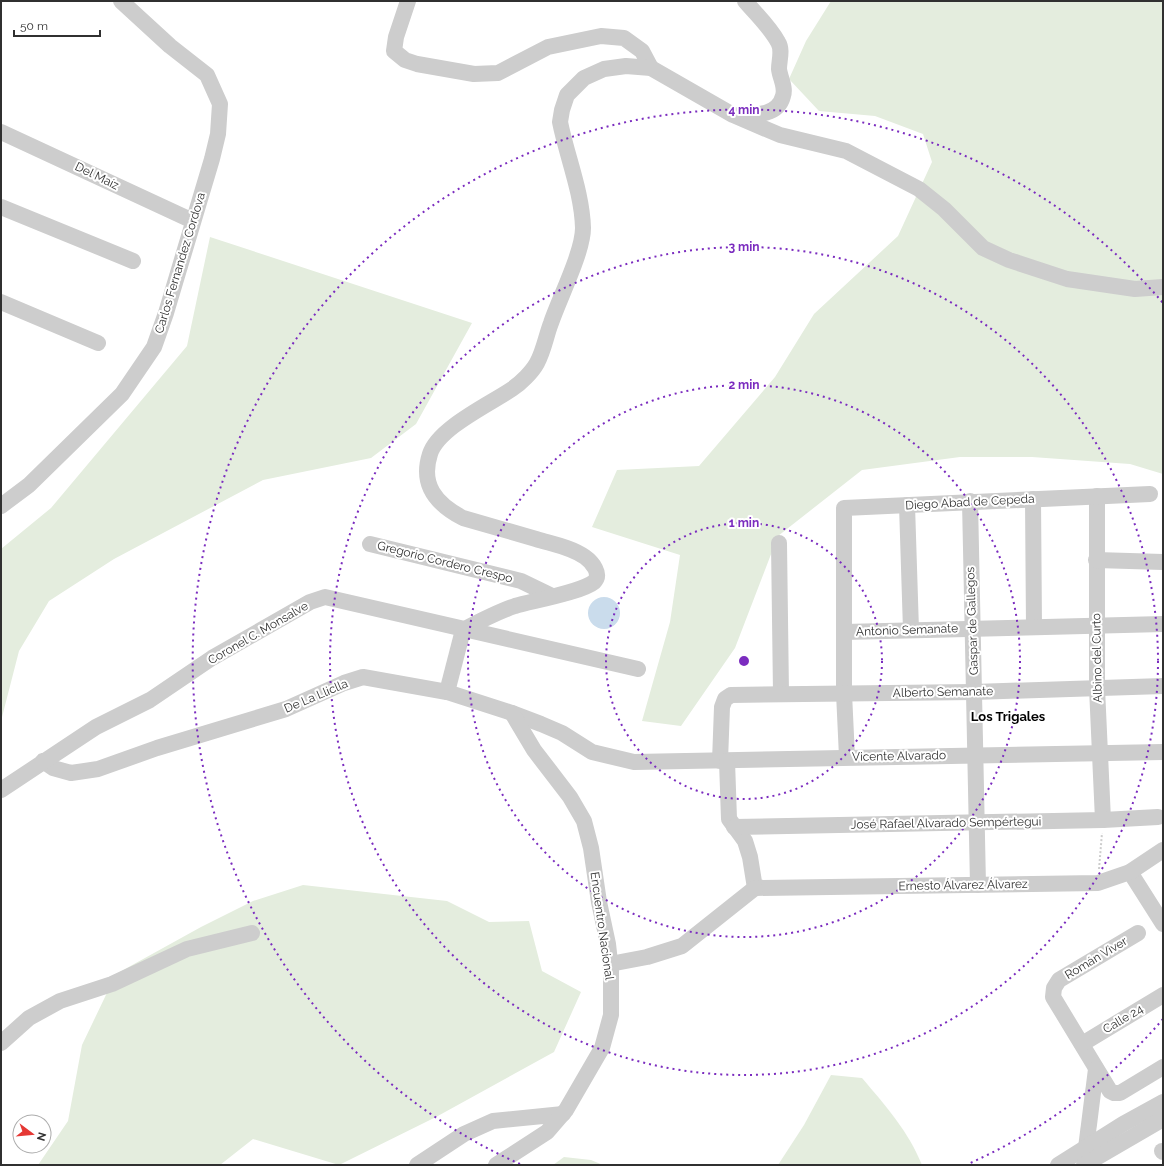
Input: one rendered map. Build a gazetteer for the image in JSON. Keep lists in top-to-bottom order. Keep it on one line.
{"streets":{"street":["Del Maíz","Carlos Fernandez Cordova","Diego Abad de Cepeda","Gregorio Cordero Crespo","Gaspar de Gallegos","Antonio Semanate","Coronel C. Monsalve","Albino del Curto","Alberto Semanate","De La Lliclla","Vicente Alvarado","José Rafael Alvarado Sempértegui","Ernesto Álvarez Álvarez","Encuentro Nacional","Román Viver","Calle 24"]},"crossings":[["Del Maíz","Carlos Fernandez Cordova"],["Diego Abad de Cepeda","Gaspar de Gallegos"],["Diego Abad de Cepeda","Antonio Semanate"],["Diego Abad de Cepeda","Albino del Curto"],["Gaspar de Gallegos","Antonio Semanate"],["Gaspar de Gallegos","Alberto Semanate"],["Gaspar de Gallegos","Vicente Alvarado"],["Gaspar de Gallegos","José Rafael Alvarado Sempértegui"],["Gaspar de Gallegos","Ernesto Álvarez Álvarez"],["Antonio Semanate","Albino del Curto"],["Coronel C. Monsalve","De La Lliclla"],["Albino del Curto","Alberto Semanate"],["Albino del Curto","Vicente Alvarado"],["Albino del Curto","José Rafael Alvarado Sempértegui"],["Alberto Semanate","Vicente Alvarado"],["De La Lliclla","Vicente Alvarado"],["De La Lliclla","Encuentro Nacional"],["Román Viver","Calle 24"]],"districts":["Los Trigales"],"scale_bar":"50 m","north":"right","rings":["4 min","3 min","2 min","1 min"]}
